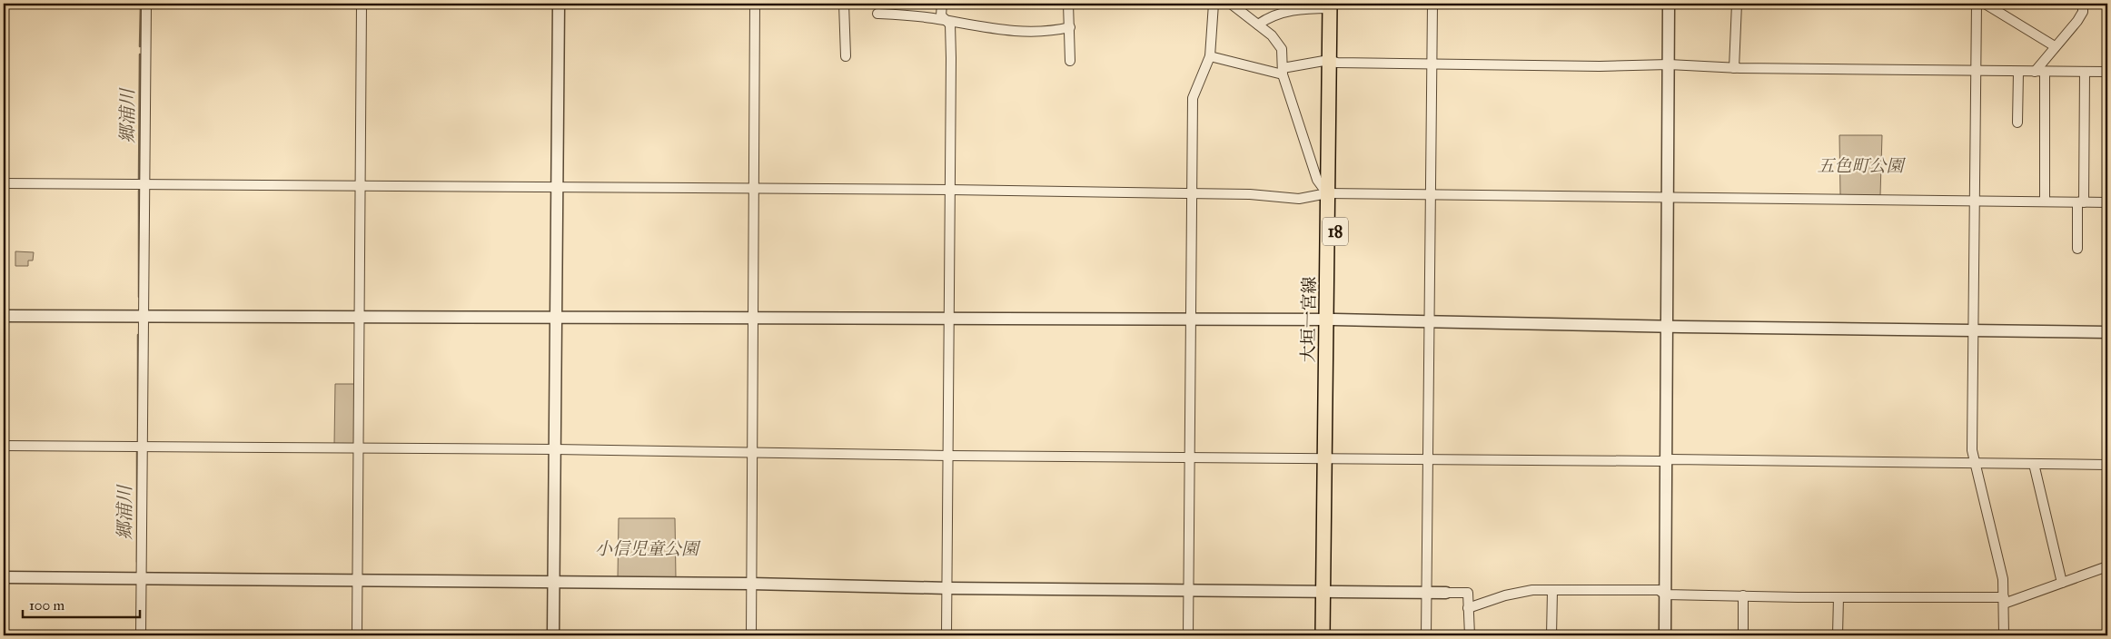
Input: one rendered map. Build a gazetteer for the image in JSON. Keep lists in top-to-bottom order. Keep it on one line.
{"streets":{"main road":["18","大垣一宮線"]},"water":["郷浦川"],"parks":["五色町公園","小信児童公園"],"scale_bar":"100 m"}
